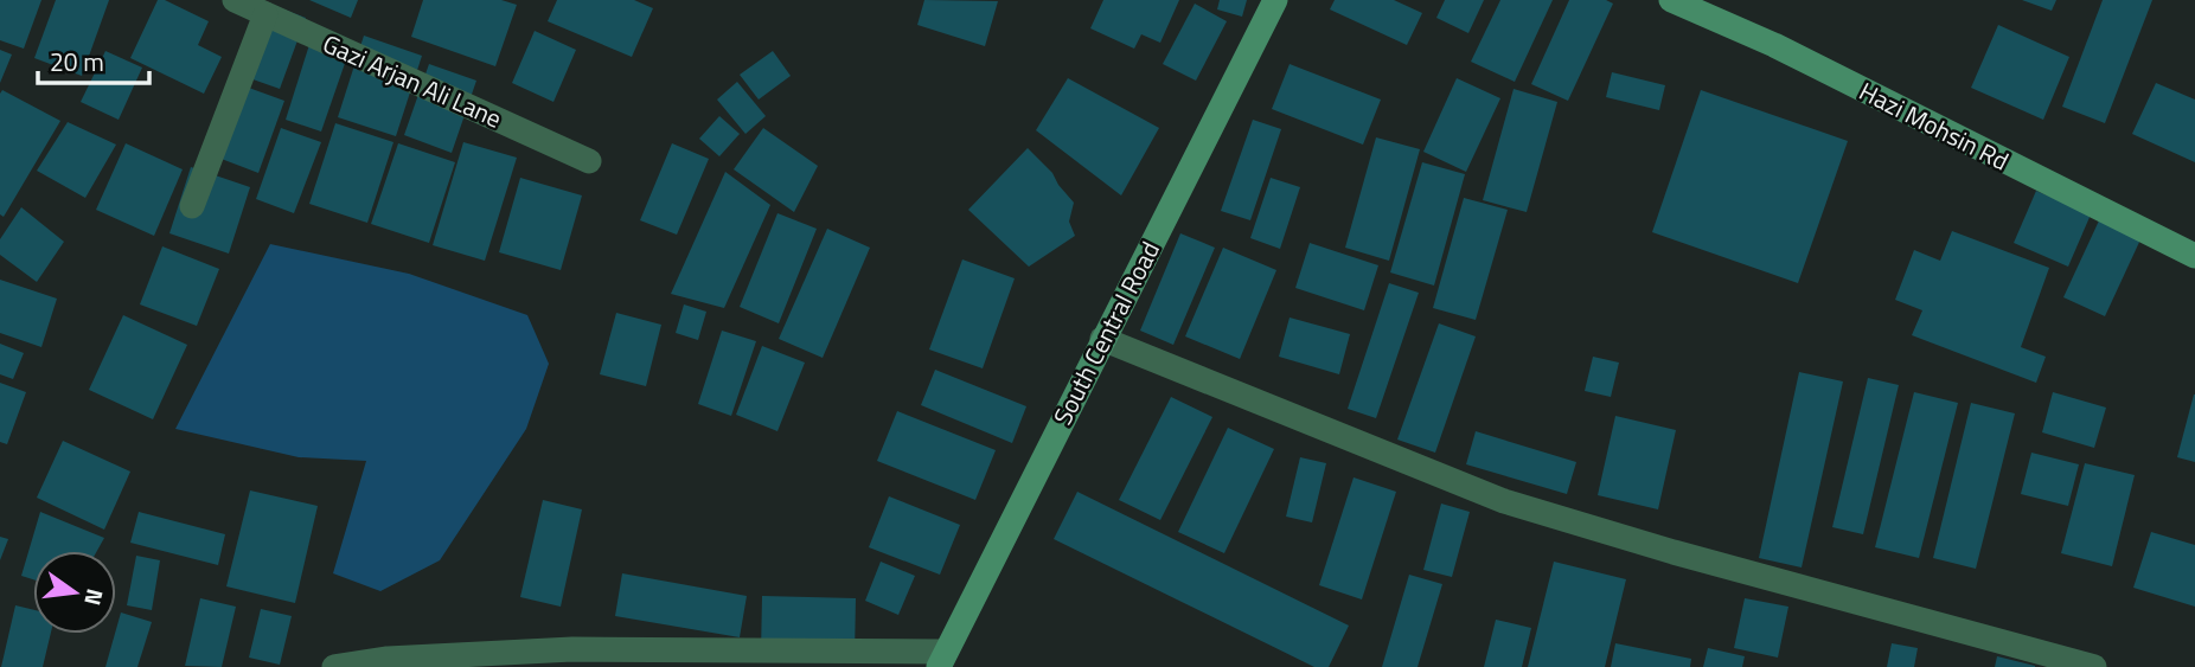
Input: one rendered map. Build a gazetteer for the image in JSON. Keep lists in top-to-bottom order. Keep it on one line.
{"streets":{"street":["Gazi Arjan Ali Lane","Hazi Mohsin Rd","South Central Road"]},"scale_bar":"20 m","north":"right"}
